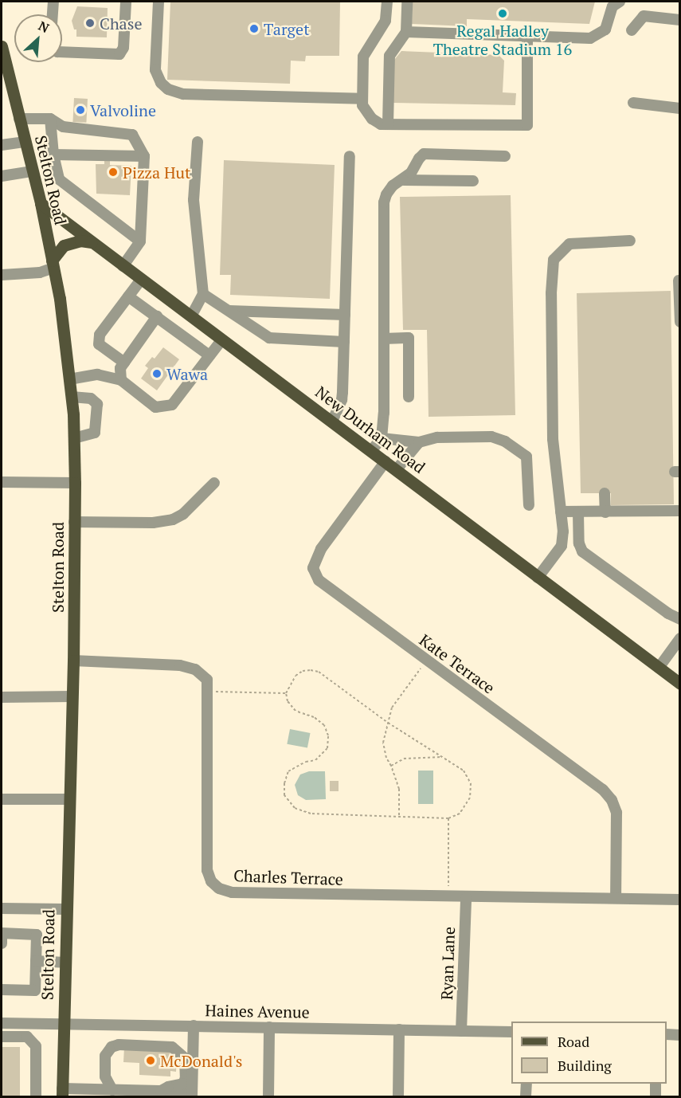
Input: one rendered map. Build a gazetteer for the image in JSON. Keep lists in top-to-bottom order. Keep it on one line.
{"streets":{"main road":["Stelton Road","New Durham Road"],"street":["Kate Terrace","Charles Terrace","Ryan Lane","Haines Avenue"]},"crossings":[["Stelton Road","New Durham Road"],["Stelton Road","Charles Terrace"],["Stelton Road","Haines Avenue"],["New Durham Road","Kate Terrace"],["Kate Terrace","Charles Terrace"],["Charles Terrace","Ryan Lane"],["Ryan Lane","Haines Avenue"]],"places":["Regal Hadley Theatre Stadium 16","Chase","Target","Valvoline","Pizza Hut","Wawa","McDonald's"],"legend":["Road","Building"],"north":"top right"}
